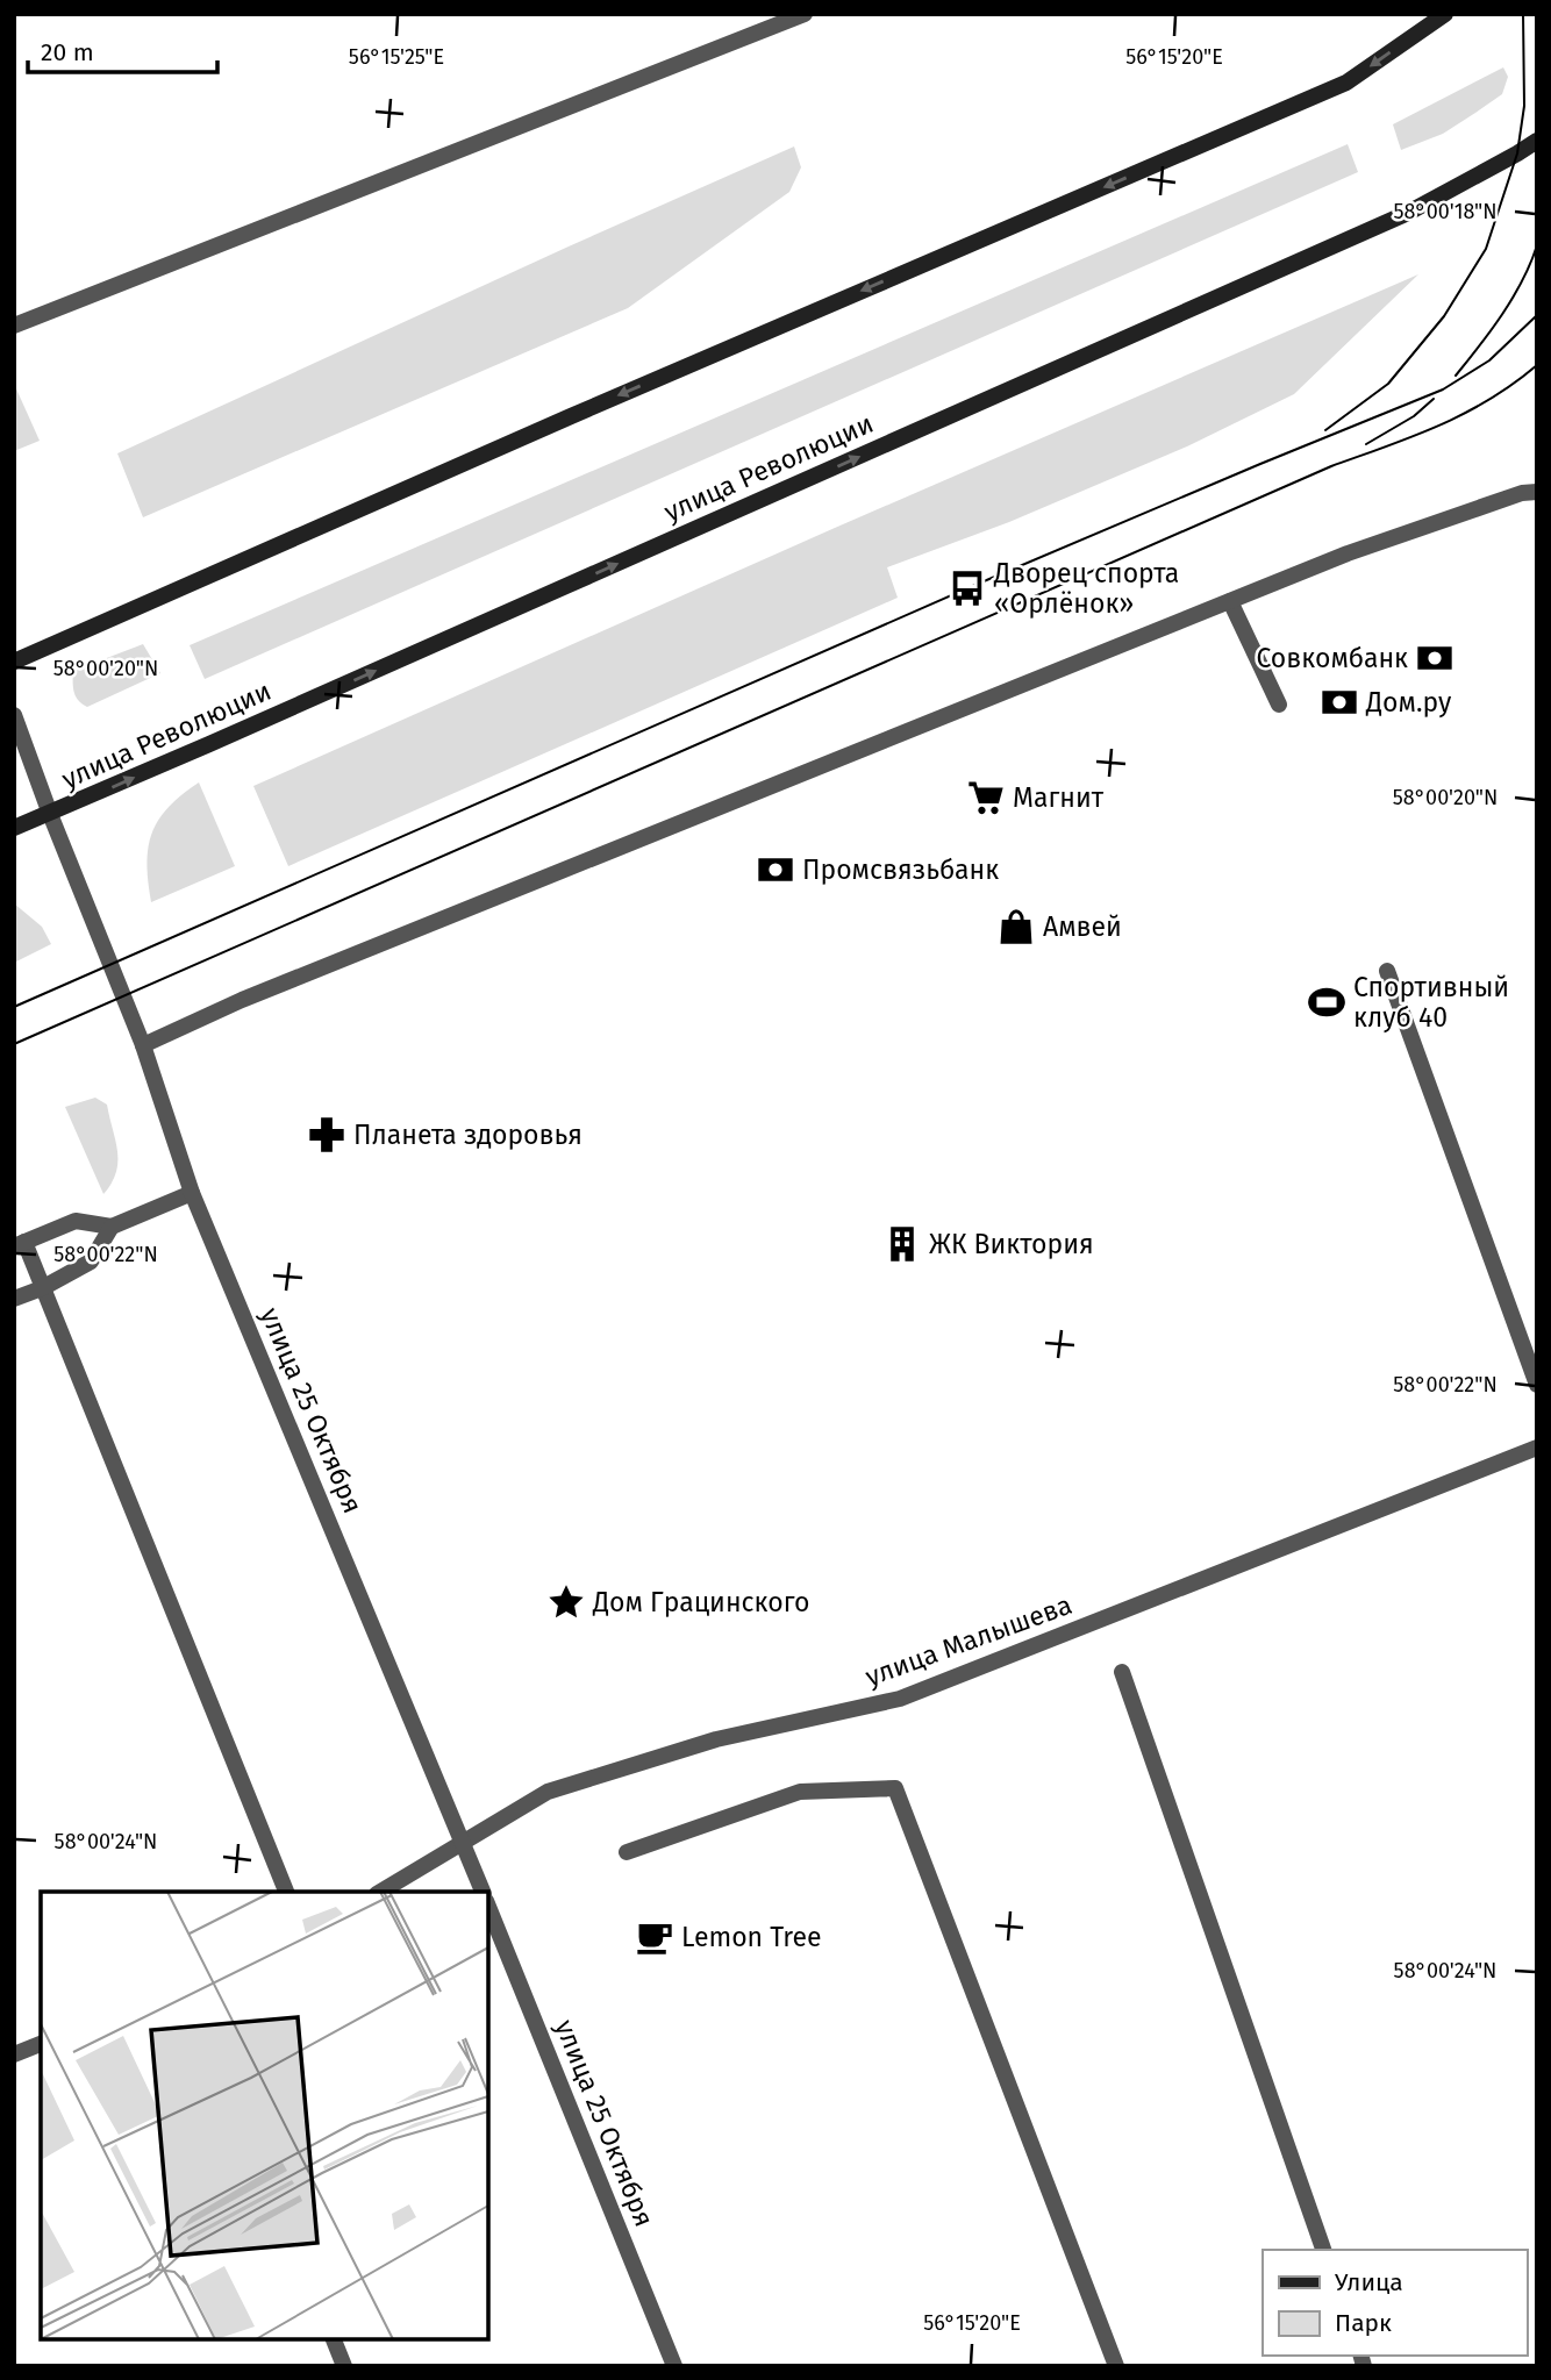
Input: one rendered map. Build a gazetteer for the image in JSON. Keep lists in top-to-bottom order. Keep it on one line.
{"streets":{"main road":["улица Революции"],"street":["улица 25 Октября","улица Малышева"]},"crossings":[["улица Революции","улица 25 Октября"],["улица 25 Октября","улица Малышева"]],"one_way":["улица Революции"],"places":{"bus stop":["Дворец спорта «Орлёнок»"],"bank":["Совкомбанк","Дом.ру","Промсвязьбанк"],"supermarket":["Магнит"],"shop":["Амвей"],"sports":["Спортивный клуб 40"],"pharmacy":["Планета здоровья"],"building":["ЖК Виктория"],"place":["Дом Грацинского"],"cafe":["Lemon Tree"]},"legend":["Улица","Парк"],"scale_bar":"20 m","coordinates":["56°15'25\"E","56°15'20\"E","58°00'18\"N","58°00'20\"N","58°00'22\"N","58°00'24\"N"]}
